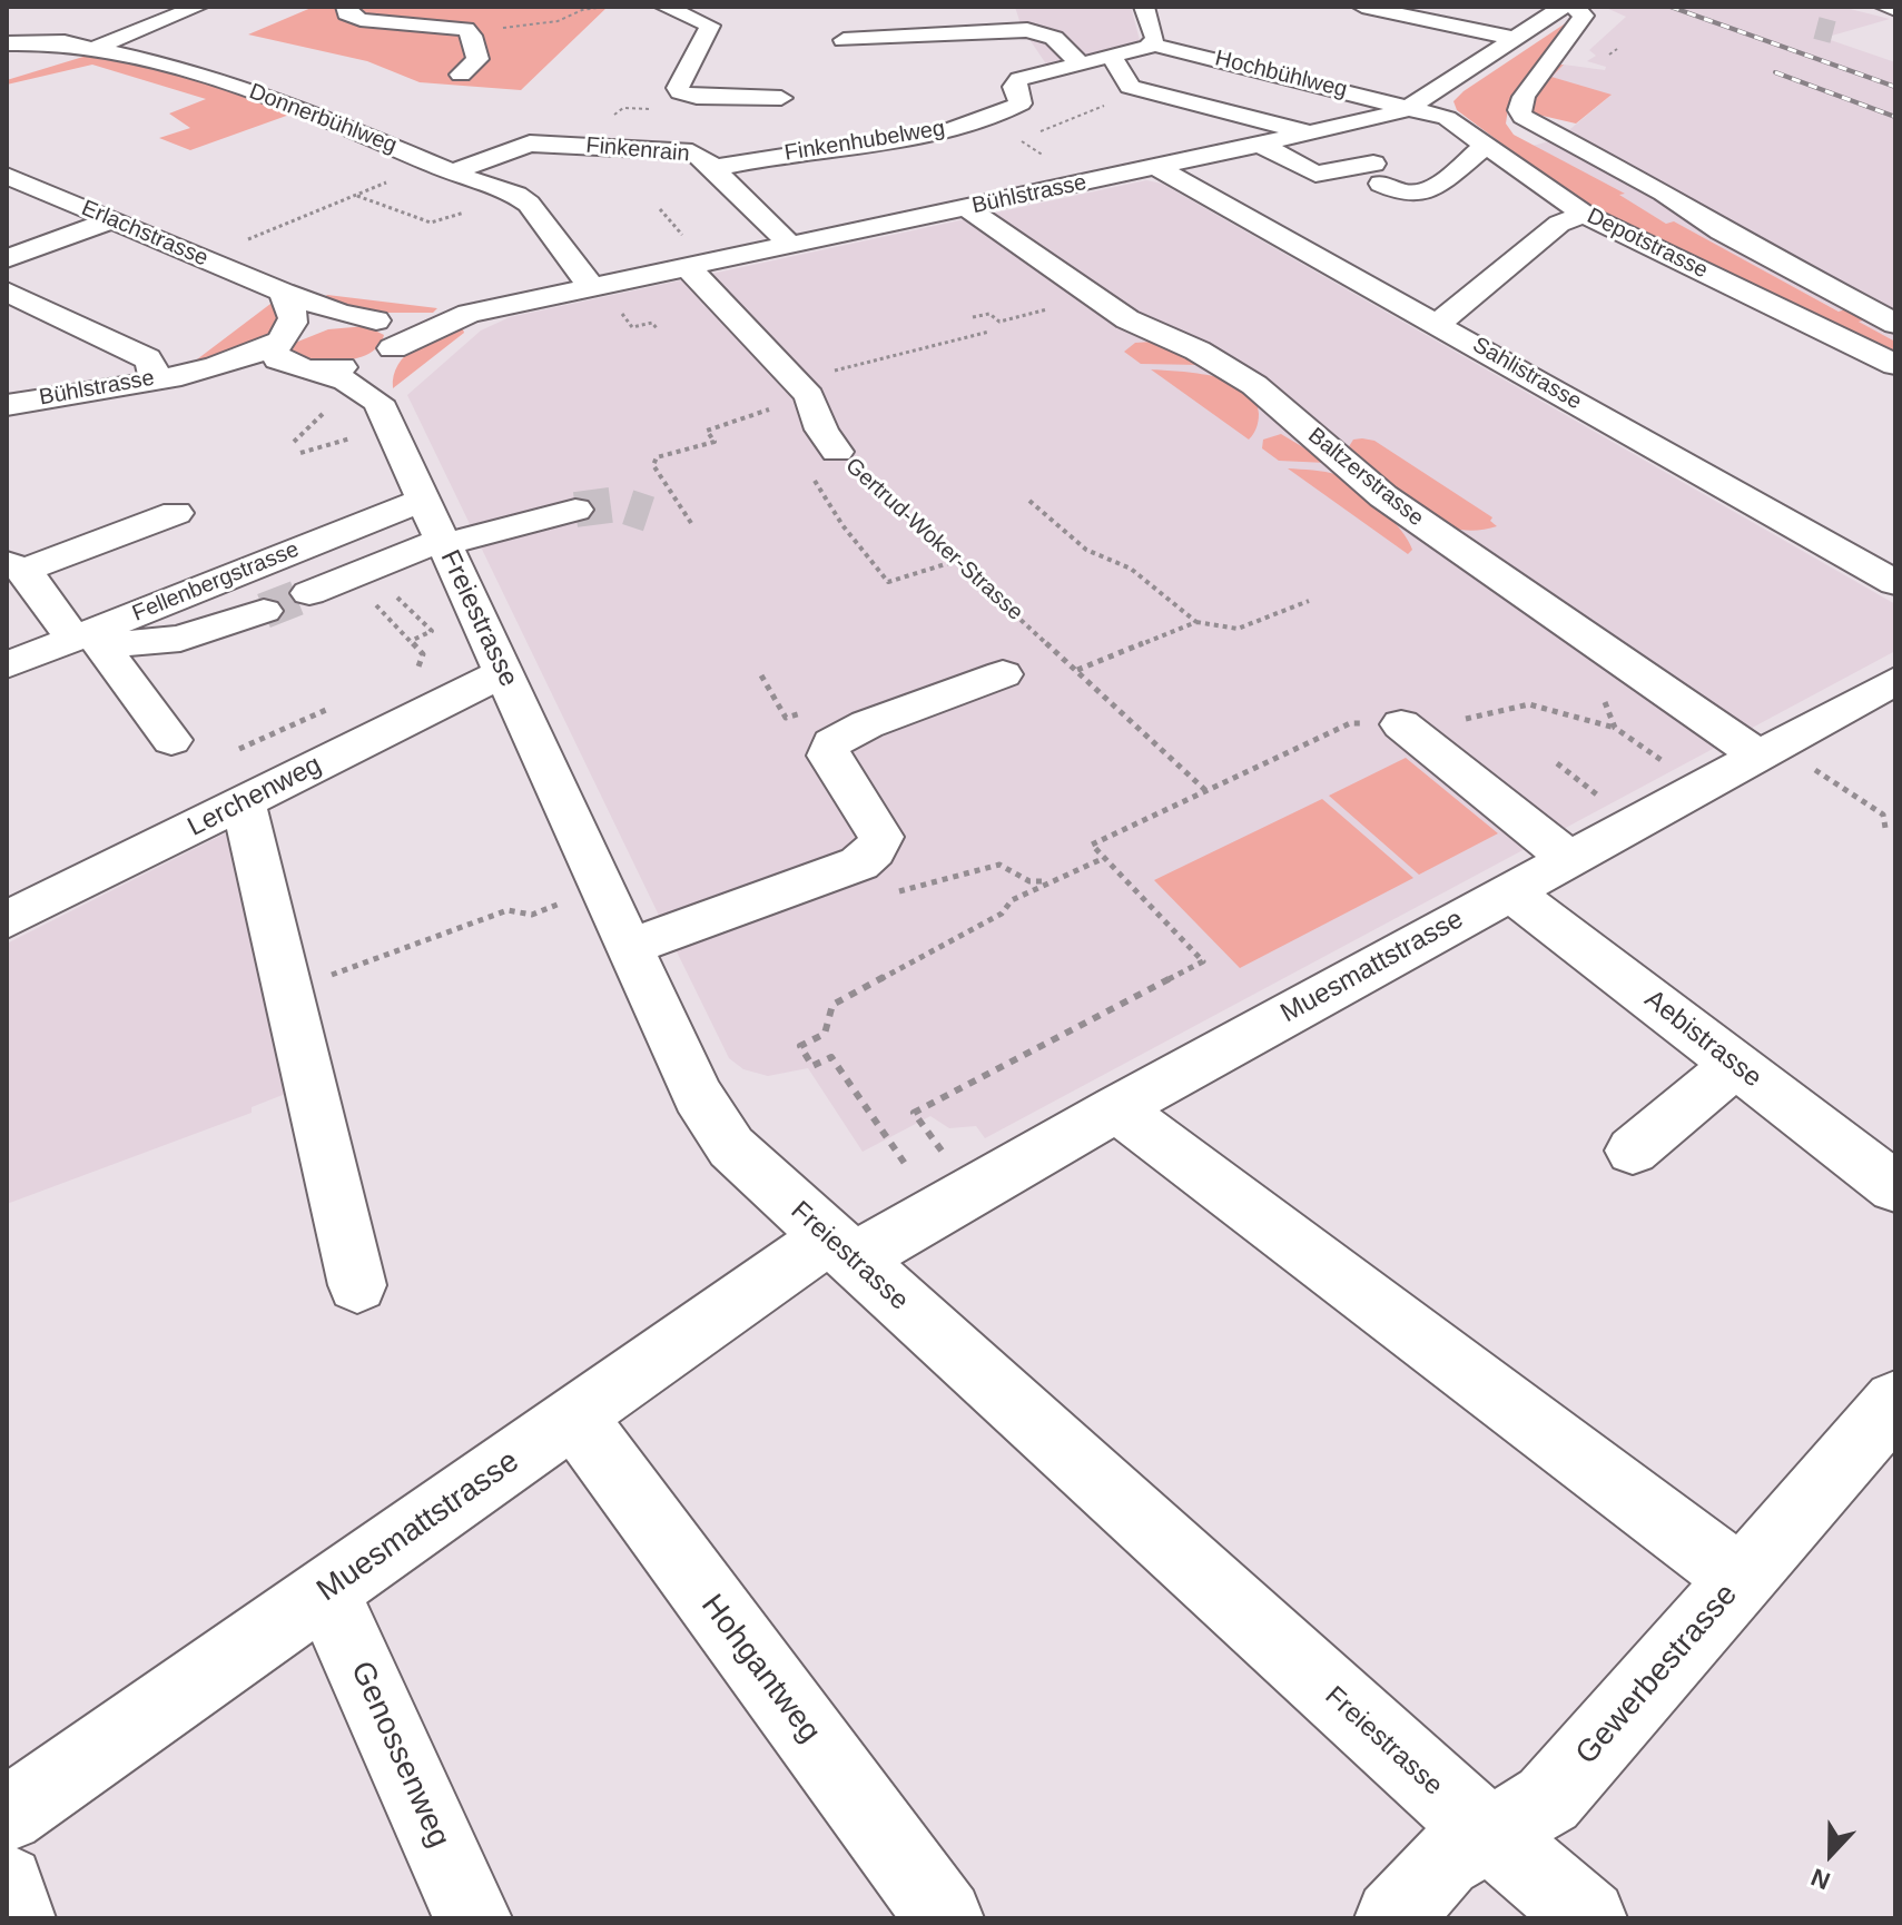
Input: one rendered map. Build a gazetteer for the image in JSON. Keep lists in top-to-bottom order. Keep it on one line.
{"streets":{"street":["Hochbühlweg","Donnerbühlweg","Finkenhubelweg","Finkenrain","Bühlstrasse","Erlachstrasse","Depotstrasse","Sahlistrasse","Baltzerstrasse","Gertrud-Woker-Strasse","Fellenbergstrasse","Freiestrasse","Lerchenweg","Muesmattstrasse","Aebistrasse","Hohgantweg","Gewerbestrasse","Genossenweg"]},"crossings":[["Hochbühlweg","Finkenhubelweg"],["Hochbühlweg","Bühlstrasse"],["Hochbühlweg","Depotstrasse"],["Donnerbühlweg","Finkenrain"],["Donnerbühlweg","Bühlstrasse"],["Finkenhubelweg","Finkenrain"],["Finkenrain","Bühlstrasse"],["Bühlstrasse","Erlachstrasse"],["Bühlstrasse","Depotstrasse"],["Bühlstrasse","Sahlistrasse"],["Bühlstrasse","Baltzerstrasse"],["Bühlstrasse","Gertrud-Woker-Strasse"],["Baltzerstrasse","Muesmattstrasse"],["Fellenbergstrasse","Freiestrasse"],["Freiestrasse","Lerchenweg"],["Freiestrasse","Muesmattstrasse"],["Freiestrasse","Gewerbestrasse"],["Muesmattstrasse","Aebistrasse"],["Muesmattstrasse","Hohgantweg"],["Muesmattstrasse","Genossenweg"]],"north":"bottom"}
